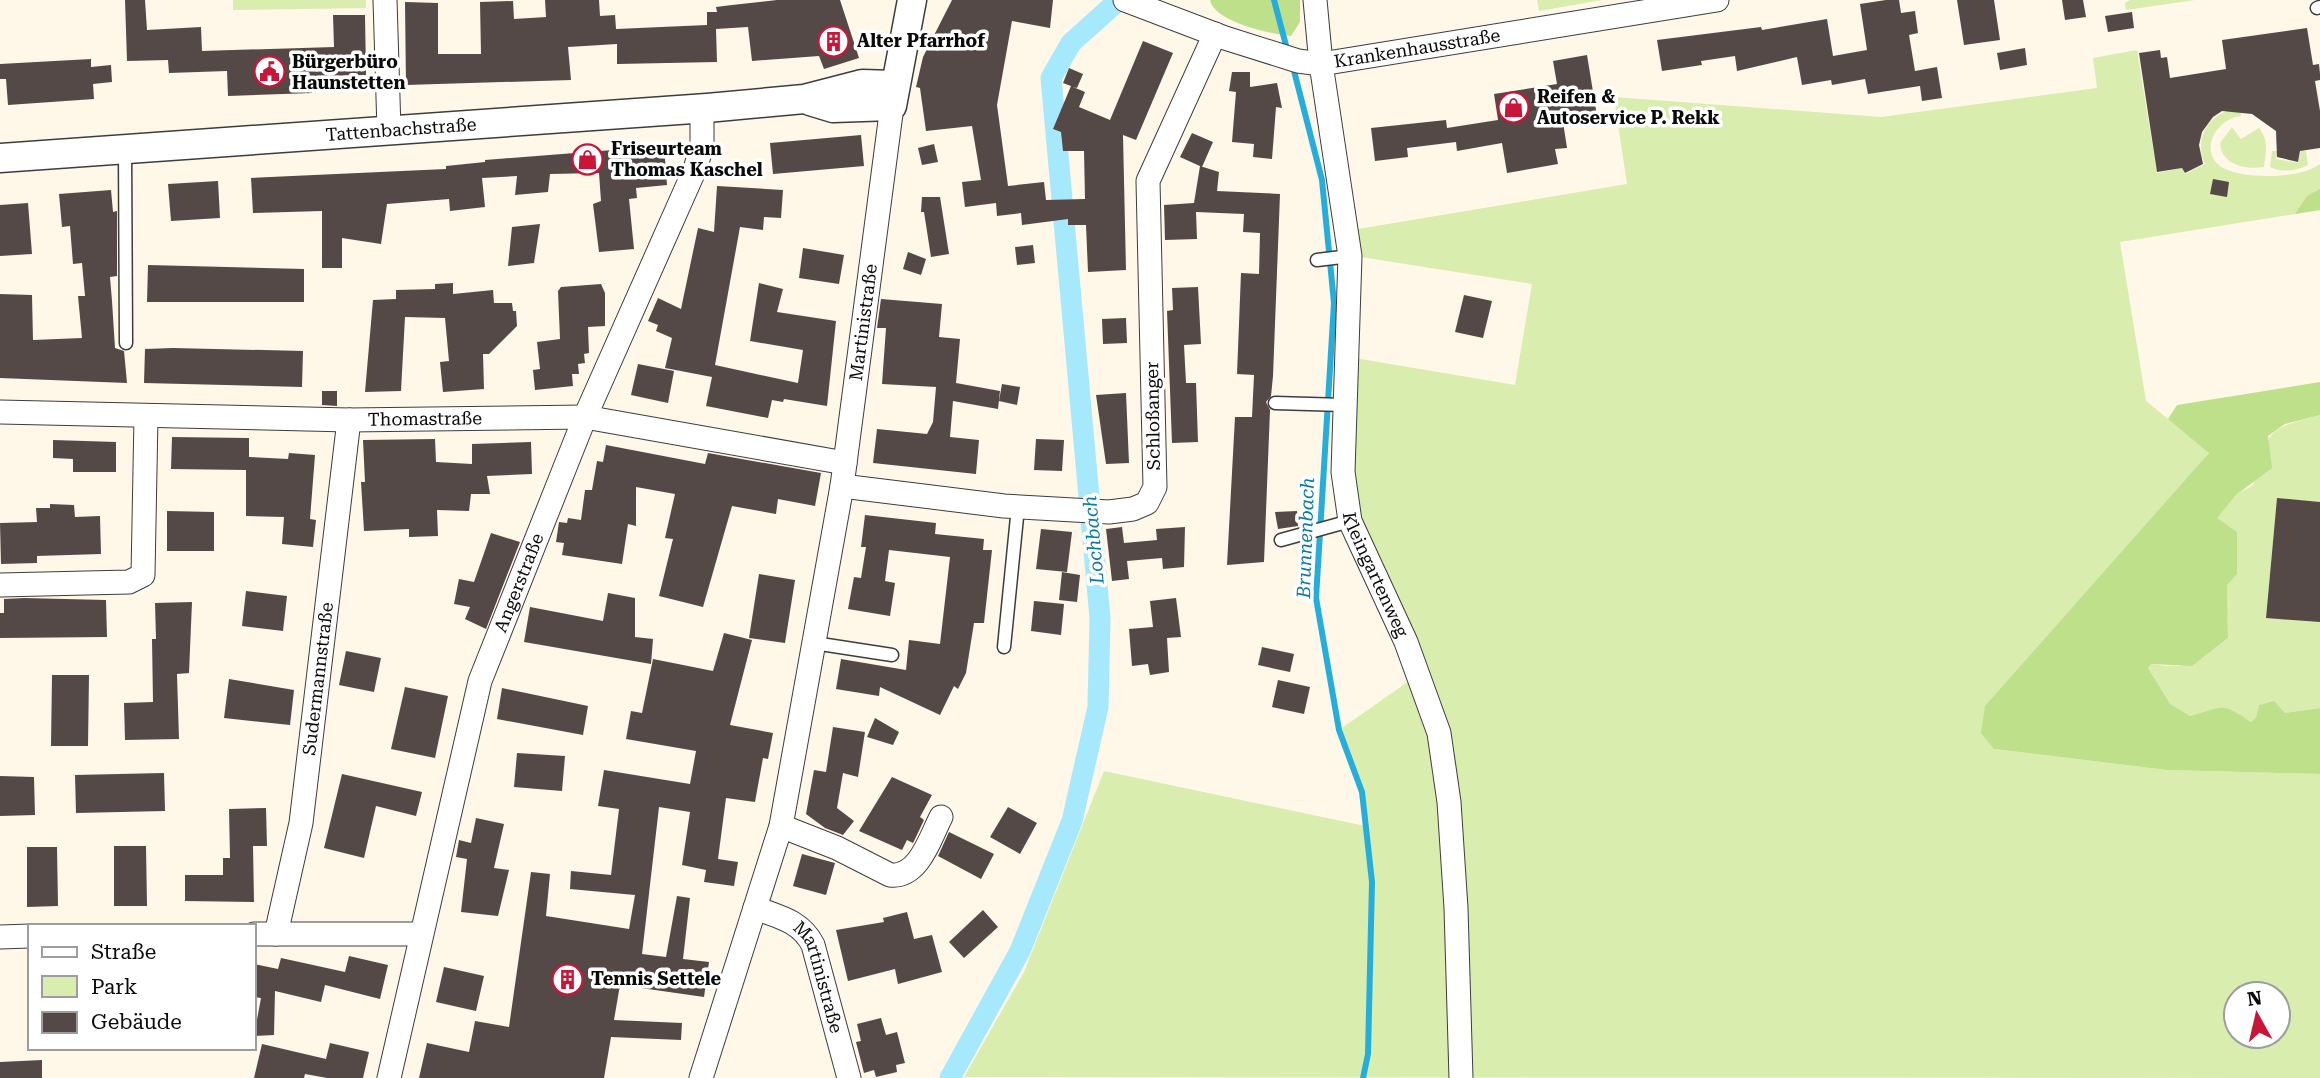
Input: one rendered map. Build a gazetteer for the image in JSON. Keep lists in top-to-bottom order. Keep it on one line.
{"streets":{"street":["Krankenhausstraße","Tattenbachstraße","Martinistraße","Schloßanger","Thomastraße","Kleingartenweg","Angerstraße","Sudermannstraße"]},"crossings":[["Krankenhausstraße","Schloßanger"],["Krankenhausstraße","Kleingartenweg"],["Tattenbachstraße","Martinistraße"],["Tattenbachstraße","Angerstraße"],["Martinistraße","Schloßanger"],["Martinistraße","Thomastraße"],["Schloßanger","Thomastraße"],["Thomastraße","Angerstraße"],["Thomastraße","Sudermannstraße"]],"water":["Brunnenbach","Lochbach"],"places":{"building":["Alter Pfarrhof","Tennis Settele"],"public building":["Bürgerbüro Haunstetten"],"shop":["Reifen & Autoservice P. Rekk","Friseurteam Thomas Kaschel"]},"legend":["Straße","Park","Gebäude"],"north":"top"}
